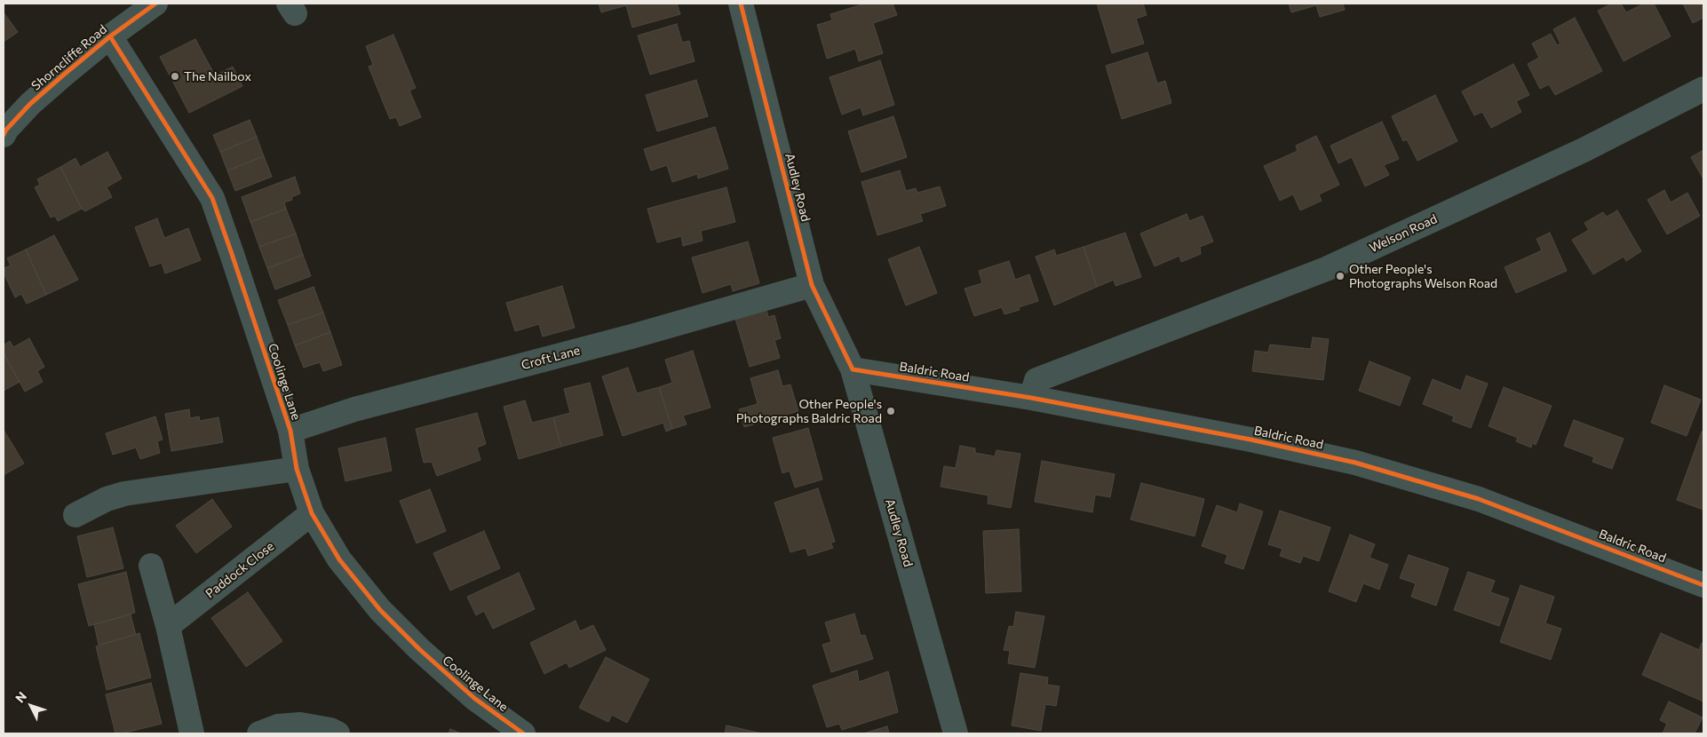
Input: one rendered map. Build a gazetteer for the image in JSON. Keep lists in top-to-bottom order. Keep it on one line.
{"streets":{"street":["Shorncliffe Road","Audley Road","Welson Road","Croft Lane","Baldric Road","Coolinge Lane","Paddock Close"]},"crossings":[["Shorncliffe Road","Coolinge Lane"],["Audley Road","Croft Lane"],["Audley Road","Baldric Road"],["Welson Road","Baldric Road"],["Croft Lane","Coolinge Lane"],["Coolinge Lane","Paddock Close"]],"places":["The Nailbox","Other People's Photographs Welson Road","Other People's Photographs Baldric Road"],"north":"top left"}
